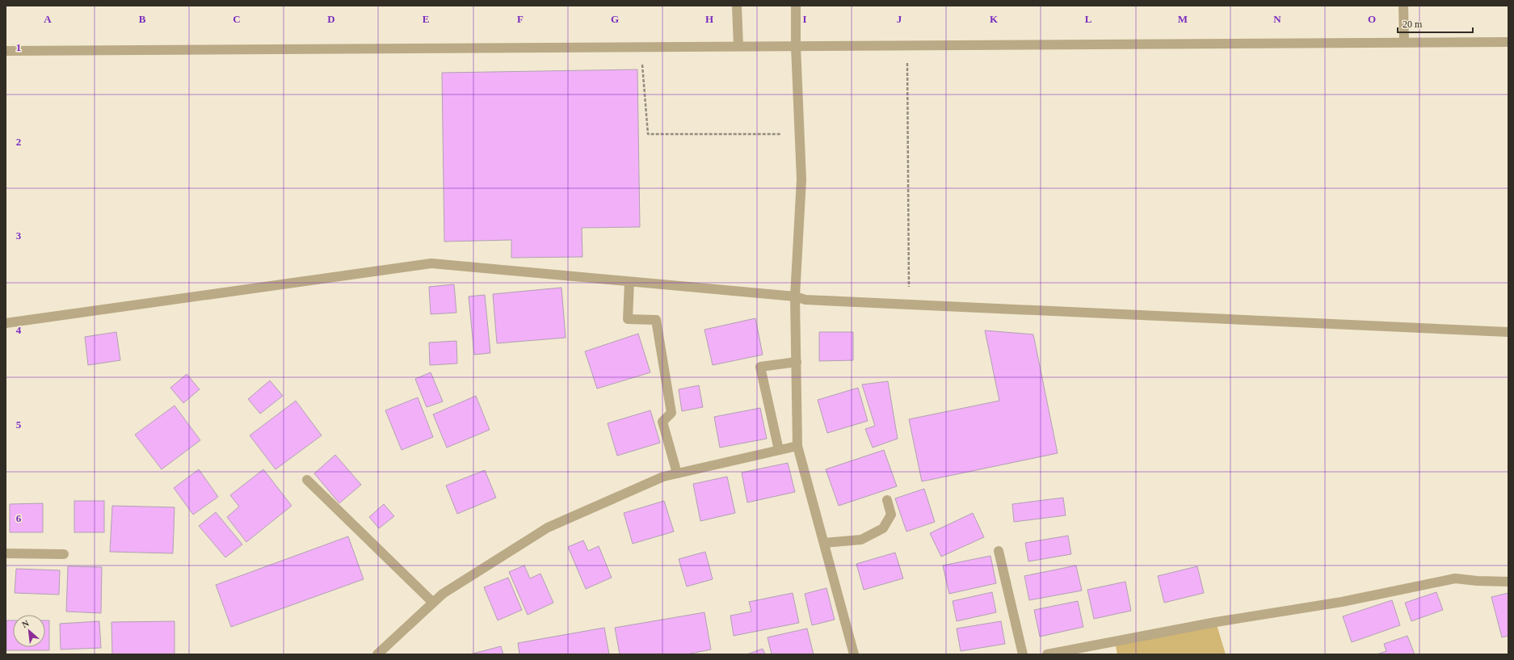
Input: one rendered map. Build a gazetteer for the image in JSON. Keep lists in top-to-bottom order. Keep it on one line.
{"scale_bar":"20 m","north":"top left","grid":{"columns":["A","B","C","D","E","F","G","H","I","J","K","L","M","N","O"],"rows":["1","2","3","4","5","6"]}}
